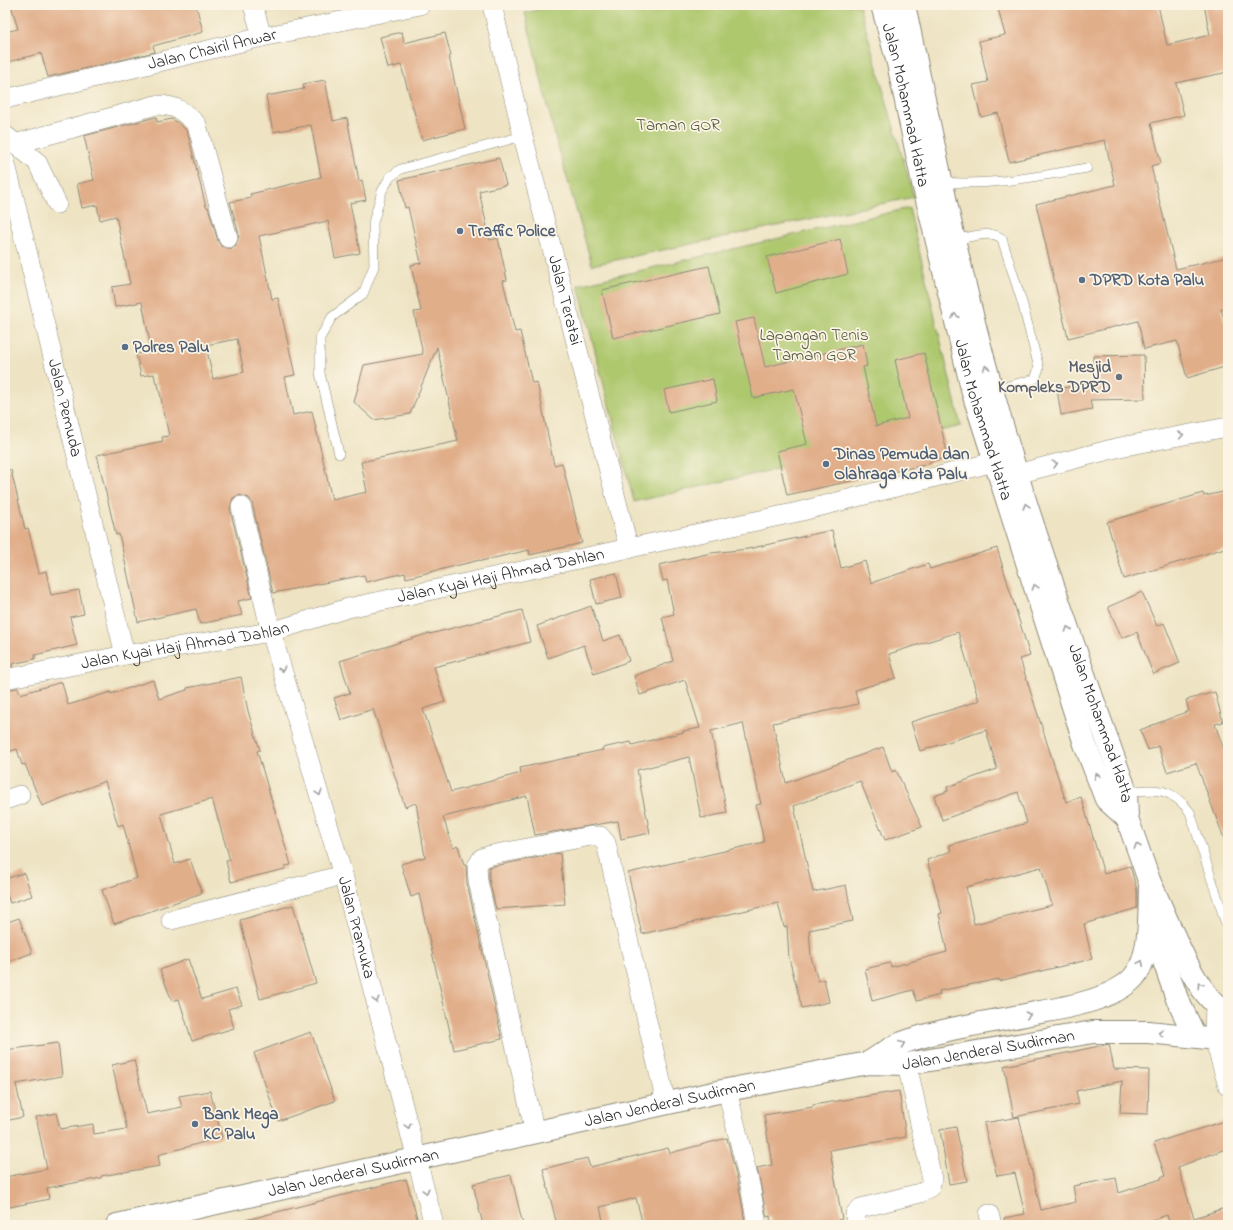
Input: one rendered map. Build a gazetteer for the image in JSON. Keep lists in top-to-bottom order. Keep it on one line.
{"streets":{"main road":["Jalan Mohammad Hatta","Jalan Jenderal Sudirman"],"street":["Jalan Chairil Anwar","Jalan Teratai","Jalan Pemuda","Jalan Kyai Haji Ahmad Dahlan","Jalan Pramuka"]},"crossings":[["Jalan Mohammad Hatta","Jalan Kyai Haji Ahmad Dahlan"],["Jalan Mohammad Hatta","Jalan Jenderal Sudirman"],["Jalan Teratai","Jalan Kyai Haji Ahmad Dahlan"],["Jalan Pemuda","Jalan Kyai Haji Ahmad Dahlan"],["Jalan Kyai Haji Ahmad Dahlan","Jalan Pramuka"],["Jalan Pramuka","Jalan Jenderal Sudirman"]],"one_way":["Jalan Mohammad Hatta","Jalan Pramuka"],"parks":["Taman GOR","Lapangan Tenis Taman GOR"],"places":["Traffic Police","DPRD Kota Palu","Polres Palu","Mesjid Kompleks DPRD","Dinas Pemuda dan Olahraga Kota Palu","Bank Mega KC Palu"]}
